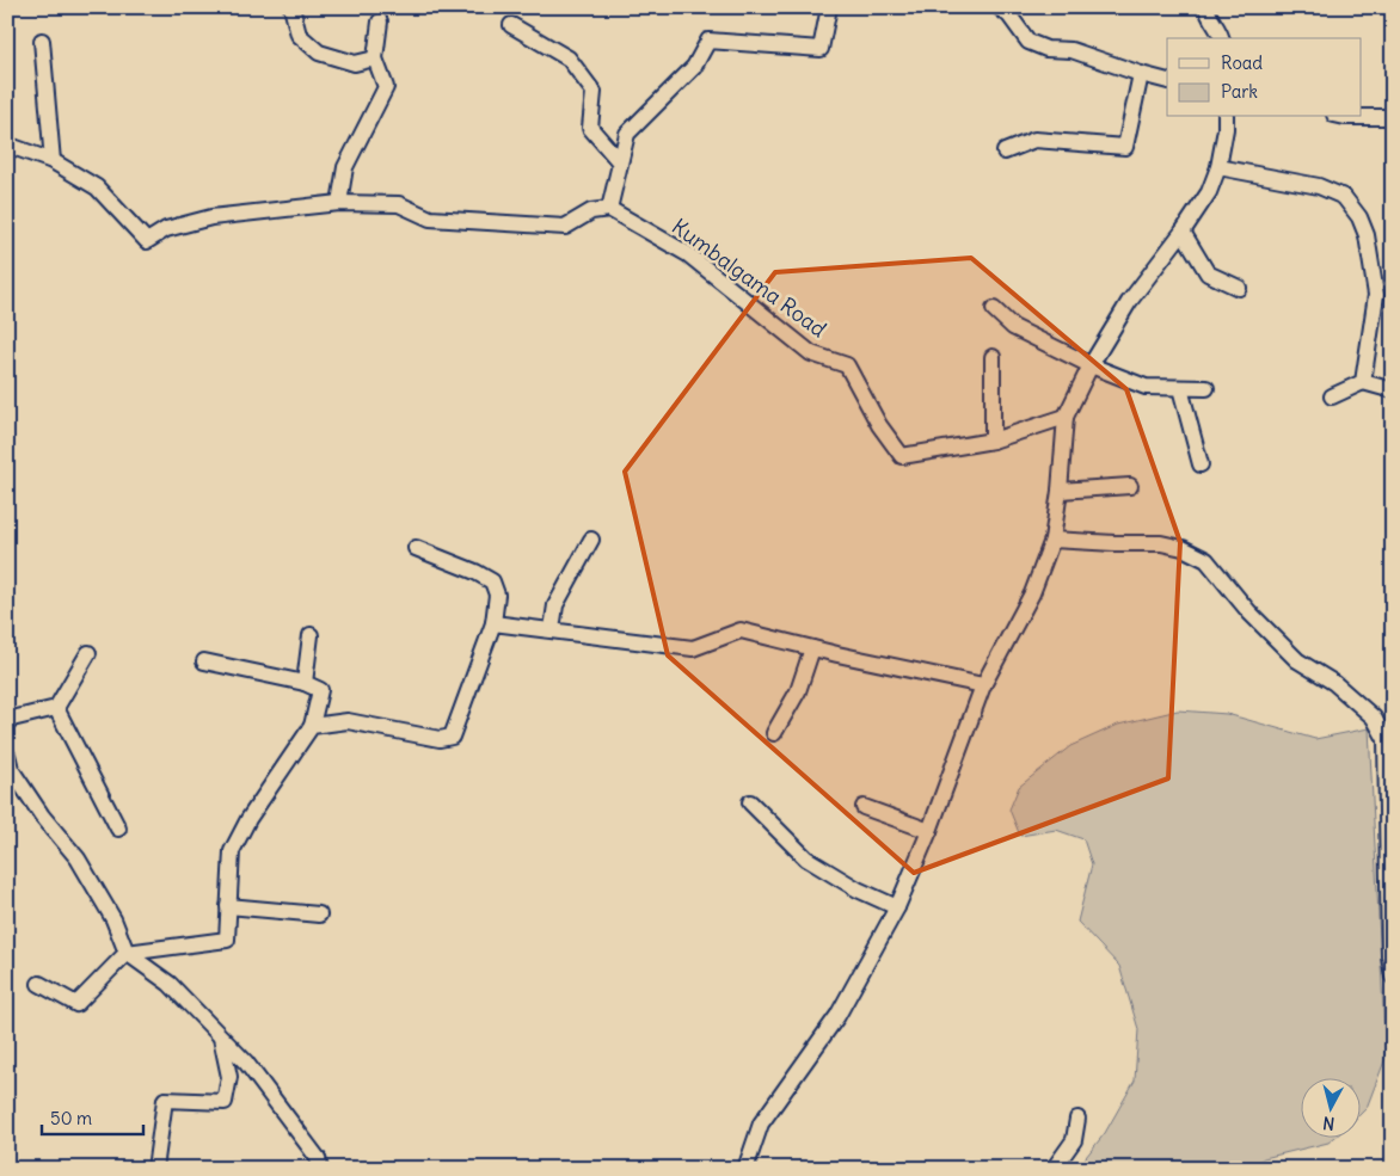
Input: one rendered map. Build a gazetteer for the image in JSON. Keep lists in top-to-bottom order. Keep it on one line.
{"streets":{"street":["Kumbalgama Road"]},"legend":["Road","Park"],"scale_bar":"50 m","north":"bottom"}
